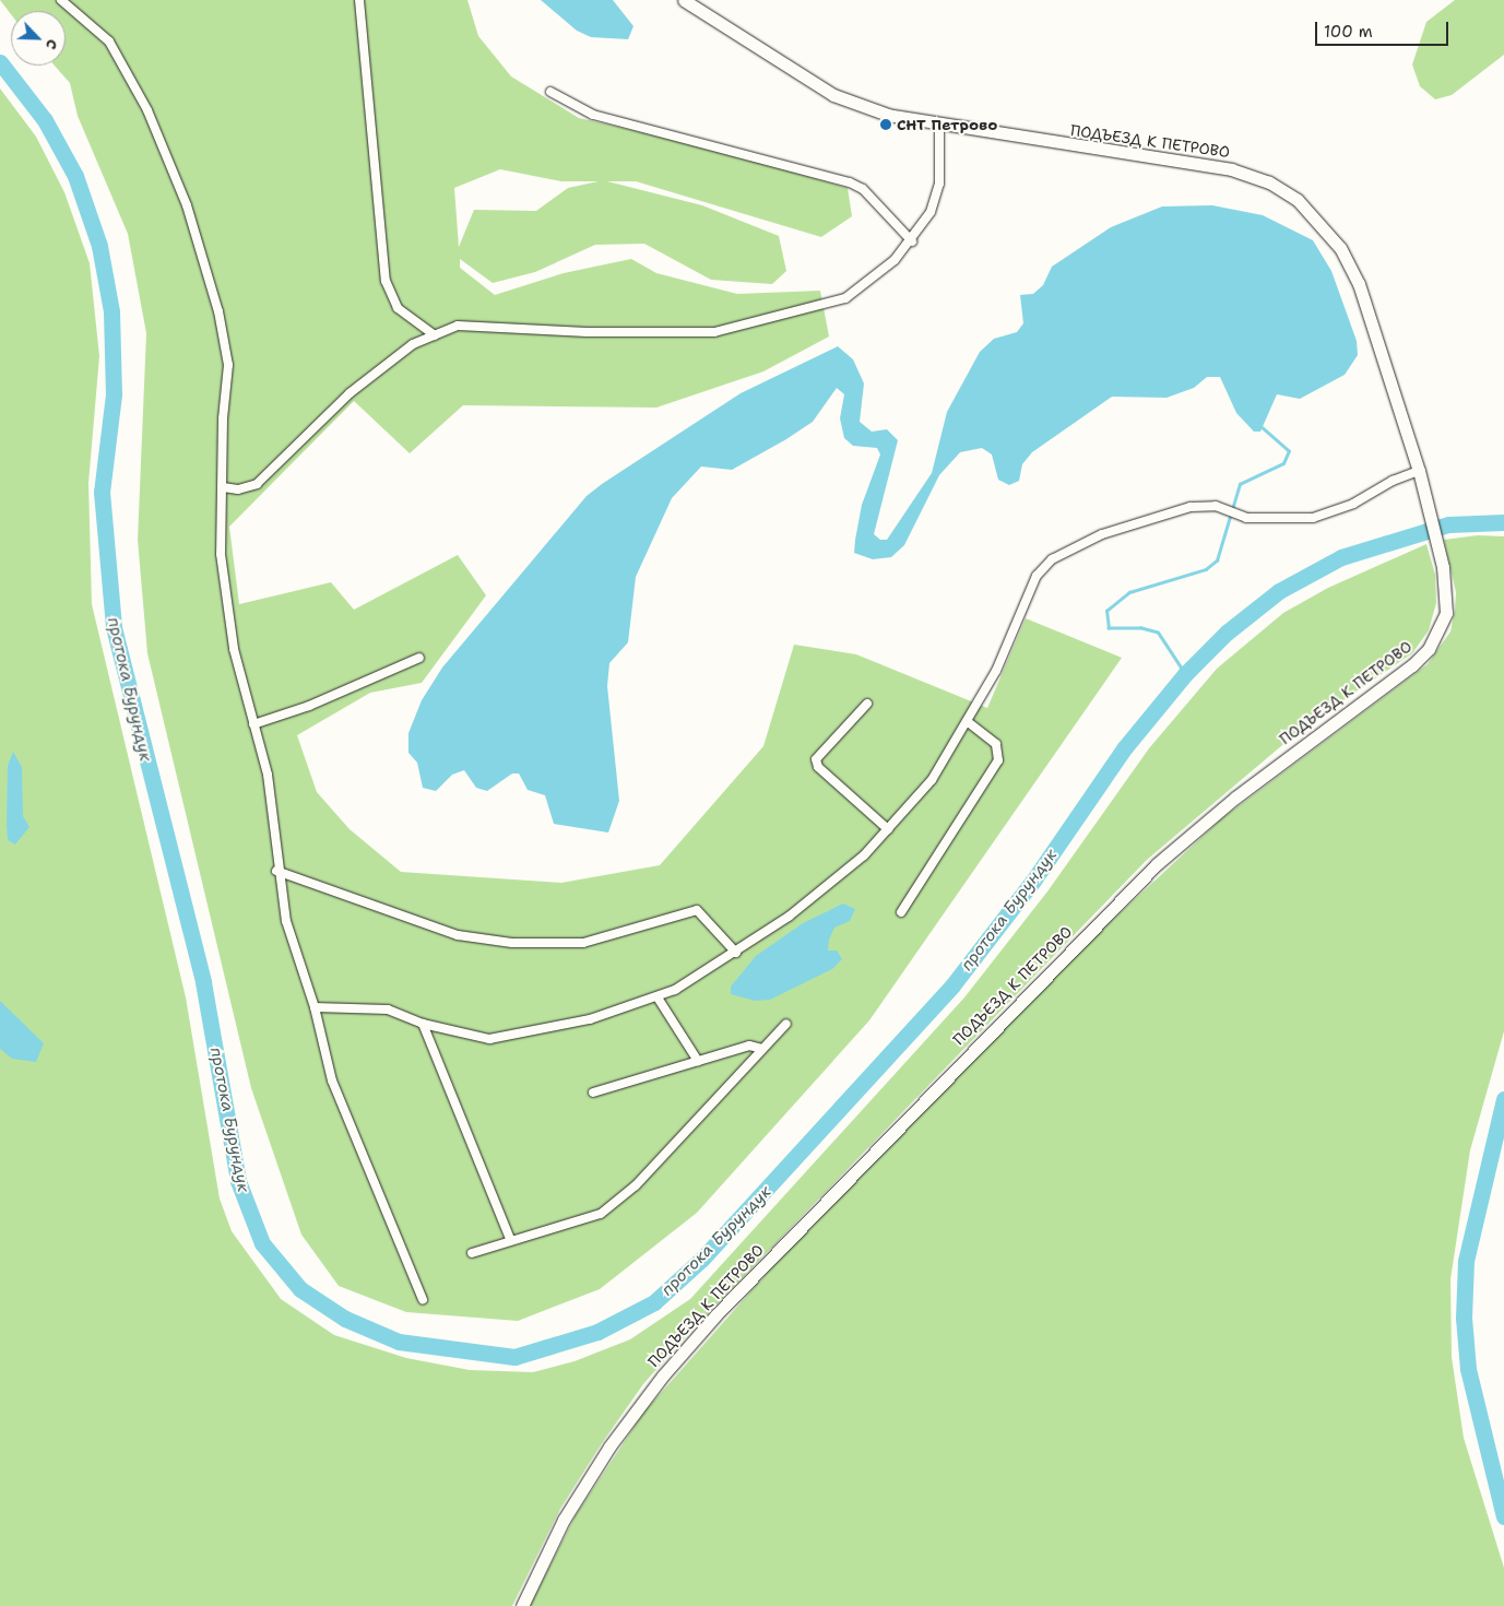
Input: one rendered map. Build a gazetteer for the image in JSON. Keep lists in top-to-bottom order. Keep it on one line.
{"streets":{"street":["ПОДЪЕЗД К ПЕТРОВО"]},"water":["протока Бурундук"],"places":["СНТ Петрово"],"scale_bar":"100 m","north":"bottom right"}
